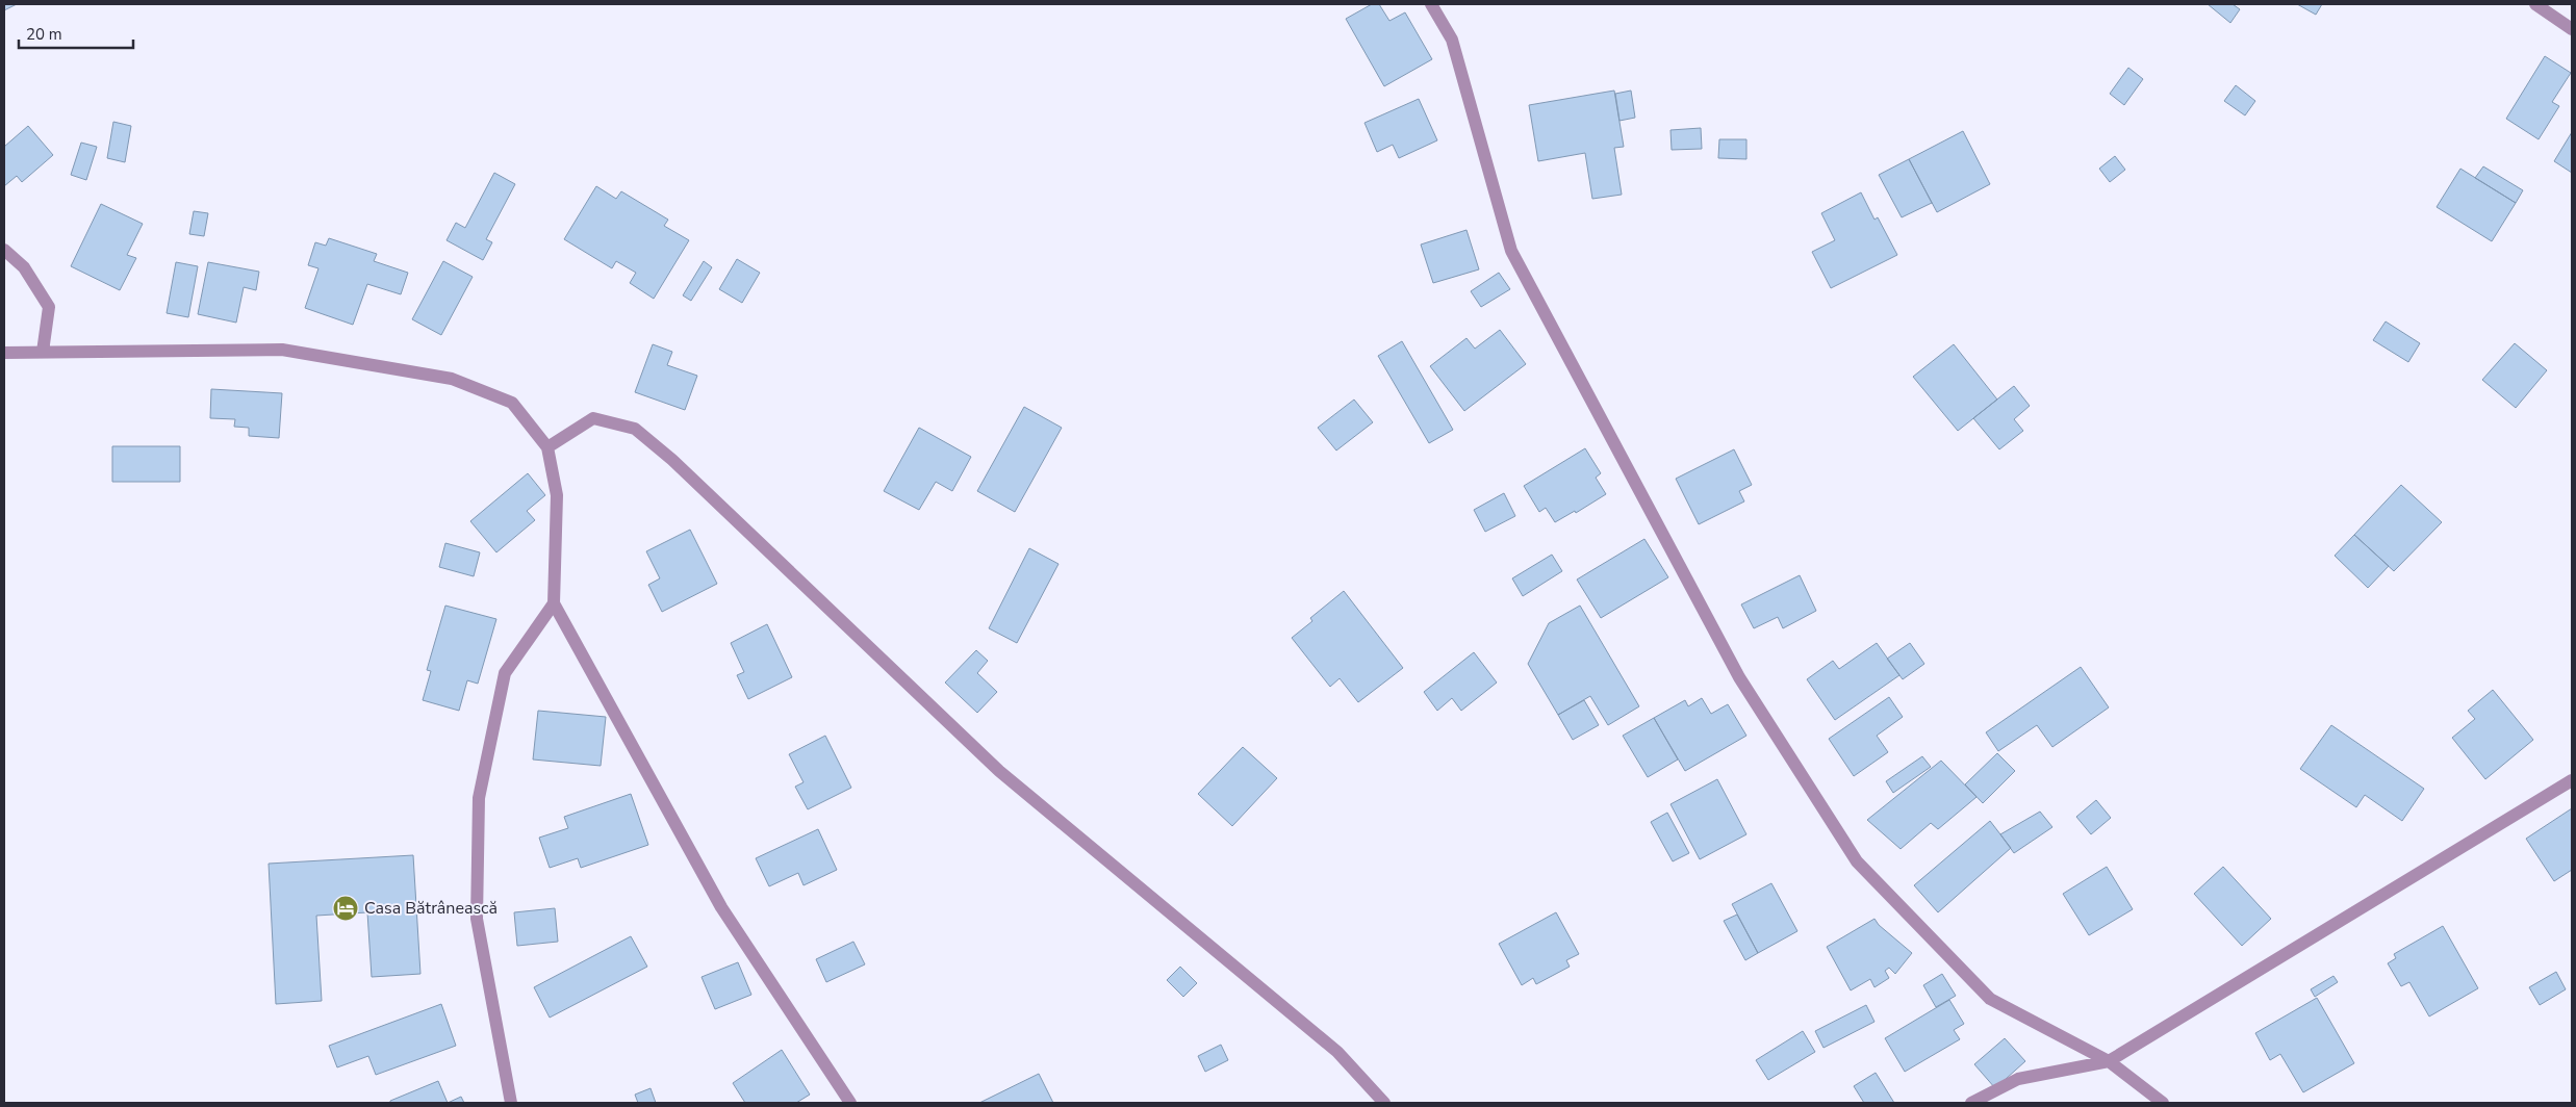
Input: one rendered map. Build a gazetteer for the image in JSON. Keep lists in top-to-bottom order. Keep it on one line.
{"places":{"hotel":["Casa Bătrânească"]},"scale_bar":"20 m"}
